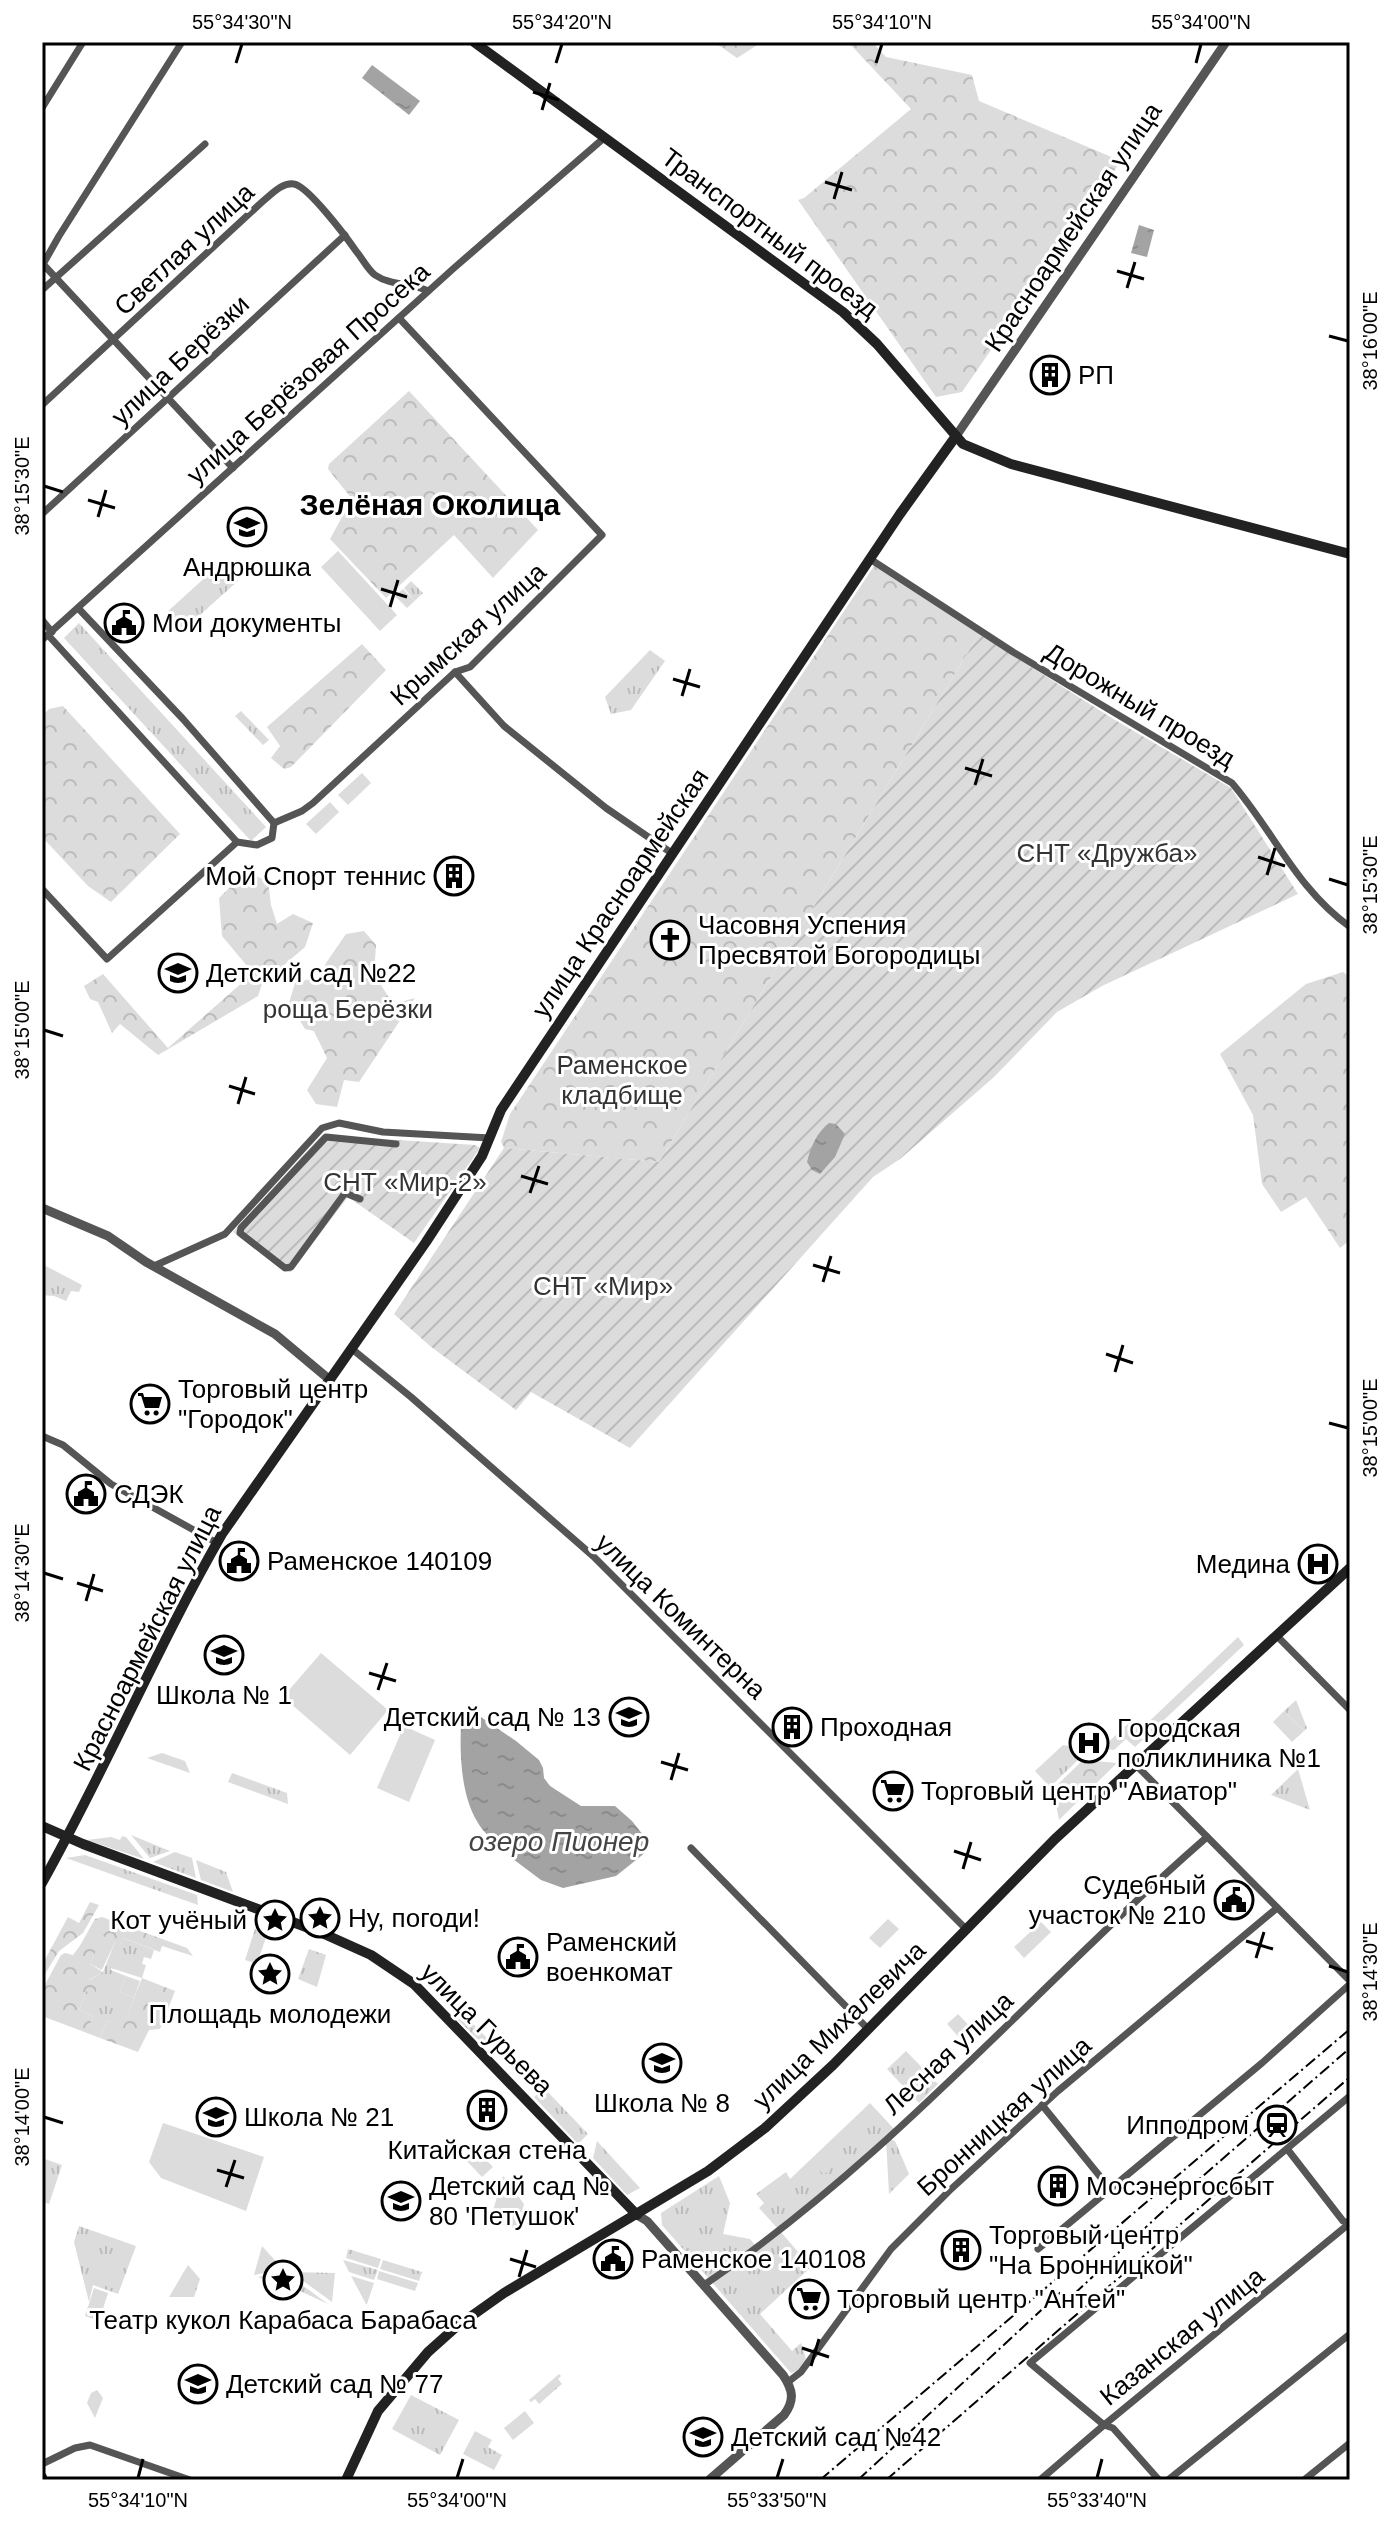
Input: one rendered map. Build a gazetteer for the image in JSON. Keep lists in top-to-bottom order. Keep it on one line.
{"streets":{"main road":["Красноармейская улица","Транспортный проезд","улица Красноармейская","улица Михалевича","улица Гурьева"],"street":["Светлая улица","улица Берёзки","улица Берёзовая Просека","Крымская улица","Дорожный проезд","улица Коминтерна","Лесная улица","Бронницкая улица","Казанская улица"]},"crossings":[["Красноармейская улица","Транспортный проезд"],["Красноармейская улица","улица Красноармейская"],["Красноармейская улица","улица Гурьева"],["Транспортный проезд","улица Берёзовая Просека"],["Транспортный проезд","улица Красноармейская"],["Светлая улица","улица Берёзки"],["Светлая улица","улица Берёзовая Просека"],["улица Берёзовая Просека","Крымская улица"],["Дорожный проезд","улица Красноармейская"],["улица Красноармейская","улица Коминтерна"],["улица Коминтерна","улица Михалевича"],["улица Михалевича","улица Гурьева"],["улица Гурьева","Лесная улица"],["улица Гурьева","Бронницкая улица"]],"districts":["Зелёная Околица"],"water":["озеро Пионер"],"parks":["СНТ «Дружба»","роща Берёзки","Раменское кладбище","СНТ «Мир-2»","СНТ «Мир»"],"places":{"building":["РП","Мой Спорт теннис","Проходная","Китайская стена","Мосэнергосбыт","Торговый центр \"На Бронницкой\""],"school or university":["Андрюшка","Детский сад №22","Школа № 1","Детский сад № 13","Школа № 8","Школа № 21","Детский сад № 80 'Петушок'","Детский сад № 77","Детский сад №42"],"public building":["Мои документы","СДЭК","Раменское 140109","Судебный участок № 210","Раменский военкомат","Раменское 140108"],"church":["Часовня Успения Пресвятой Богородицы"],"supermarket":["Торговый центр \"Городок\"","Торговый центр \"Авиатор\"","Торговый центр \"Антей\""],"hospital":["Медина","Городская поликлиника №1"],"place":["Ну, погоди!","Кот учёный","Площадь молодежи","Театр кукол Карабаса Барабаса"],"station":["Ипподром"]},"coordinates":["55°34'30\"N","55°34'20\"N","55°34'10\"N","55°34'00\"N","38°16'00\"E","38°15'30\"E","38°15'00\"E","38°14'30\"E","38°14'00\"E","55°33'50\"N","55°33'40\"N"]}
